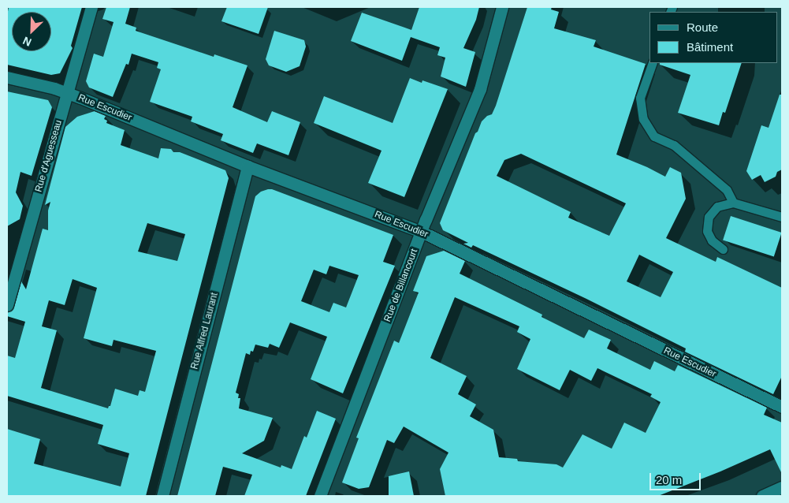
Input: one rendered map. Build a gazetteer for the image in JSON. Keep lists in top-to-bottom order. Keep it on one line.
{"streets":{"street":["Rue Escudier","Rue d'Aguesseau","Rue de Billancourt","Rue Alfred Laurant"]},"crossings":[["Rue Escudier","Rue d'Aguesseau"],["Rue Escudier","Rue de Billancourt"],["Rue Escudier","Rue Alfred Laurant"]],"legend":["Route","Bâtiment"],"scale_bar":"20 m","north":"bottom left"}
